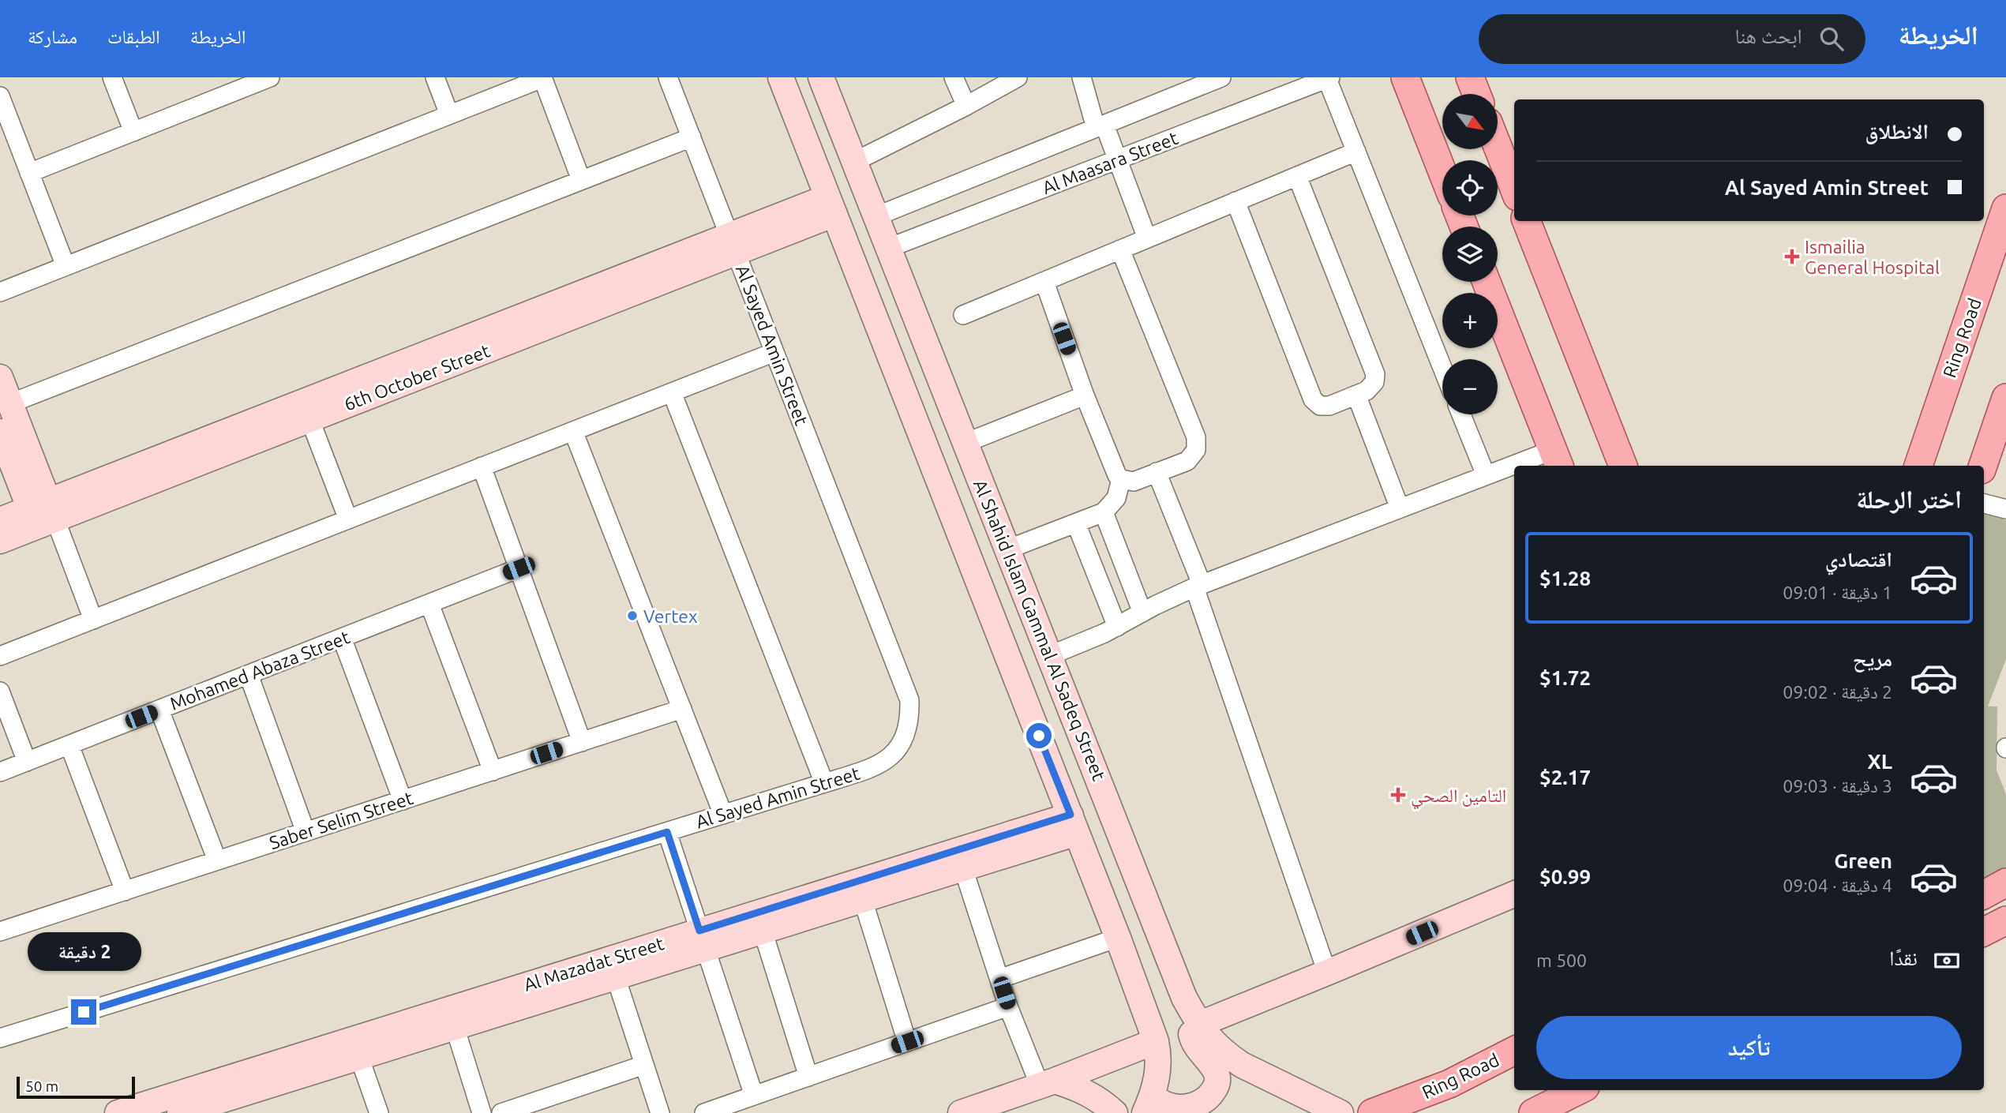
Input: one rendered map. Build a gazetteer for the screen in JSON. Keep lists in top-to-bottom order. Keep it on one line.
{"streets":{"main road":["Ring Road"],"street":["Al Maasara Street","Al Sayed Amin Street","6th October Street","Al Shahid Islam Gammal Al Sadeq Street","Mohamed Abaza Street","Saber Selim Street","Al Mazadat Street"]},"crossings":[["Al Maasara Street","Al Shahid Islam Gammal Al Sadeq Street"],["Al Sayed Amin Street","6th October Street"],["6th October Street","Al Shahid Islam Gammal Al Sadeq Street"],["Al Shahid Islam Gammal Al Sadeq Street","Al Mazadat Street"]],"places":{"health":["Ismailia General Hospital","التامين الصحي"],"other":["Vertex"]},"scale_bar":"50 m","north":"bottom right","page":{"header":"الخريطة","search":"ابحث هنا","nav":["الخريطة","الطبقات","مشاركة"],"map_buttons":["+","−"],"banner":["الانطلاق","Al Sayed Amin Street"],"heading":"اختر الرحلة","list":[{"name":"اقتصادي","note":"1 دقيقة · 09:01","value":"$1.28"},{"name":"مريح","note":"2 دقيقة · 09:02","value":"$1.72"},{"name":"XL","note":"3 دقيقة · 09:03","value":"$2.17"},{"name":"Green","note":"4 دقيقة · 09:04","value":"$0.99"}],"pay":["نقدًا","500 m"],"bubble":"2 دقيقة","buttons":"تأكيد","scale":"50 m"}}
